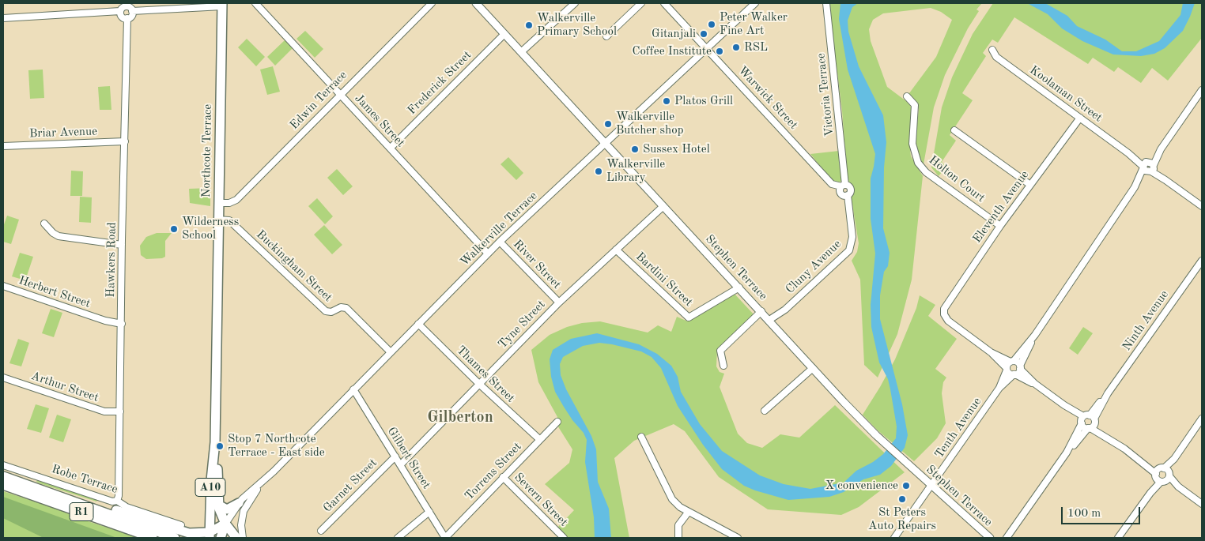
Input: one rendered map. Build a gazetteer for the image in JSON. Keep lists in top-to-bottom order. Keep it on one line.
{"streets":{"highway":["Northcote Terrace","Robe Terrace","A10","R1"],"main road":["Stephen Terrace"],"street":["Frederick Street","Koolaman Street","Victoria Terrace","Warwick Street","Edwin Terrace","James Street","Briar Avenue","Holton Court","Eleventh Avenue","Walkerville Terrace","Hawkers Road","River Street","Buckingham Street","Cluny Avenue","Bardini Street","Herbert Street","Ninth Avenue","Tyne Street","Thames Street","Arthur Street","Tenth Avenue","Gilbert Street","Torrens Street","Garnet Street","Severn Street"]},"crossings":[["Frederick Street","James Street"],["Frederick Street","Stephen Terrace"],["Koolaman Street","Eleventh Avenue"],["Victoria Terrace","Warwick Street"],["Victoria Terrace","Cluny Avenue"],["Warwick Street","Walkerville Terrace"],["Edwin Terrace","James Street"],["Edwin Terrace","Northcote Terrace"],["James Street","Walkerville Terrace"],["Briar Avenue","Hawkers Road"],["Northcote Terrace","Walkerville Terrace"],["Northcote Terrace","Buckingham Street"],["Holton Court","Eleventh Avenue"],["Walkerville Terrace","River Street"],["Walkerville Terrace","Buckingham Street"],["Walkerville Terrace","Stephen Terrace"],["Walkerville Terrace","Thames Street"],["Walkerville Terrace","Gilbert Street"],["Hawkers Road","Herbert Street"],["Hawkers Road","Arthur Street"],["Hawkers Road","Robe Terrace"],["River Street","Tyne Street"],["Cluny Avenue","Stephen Terrace"],["Stephen Terrace","Bardini Street"],["Stephen Terrace","Tyne Street"],["Stephen Terrace","Tenth Avenue"],["Bardini Street","Tyne Street"],["Tyne Street","Thames Street"],["Tyne Street","Gilbert Street"],["Thames Street","Torrens Street"],["Gilbert Street","Torrens Street"],["Gilbert Street","Garnet Street"],["Torrens Street","Severn Street"]],"districts":["Gilberton"],"places":["Peter Walker Fine Art","Walkerville Primary School","Gitanjali","RSL","Coffee Institute","Platos Grill","Walkerville Butcher shop","Sussex Hotel","Walkerville Library","Wilderness School","Stop 7 Northcote Terrace - East side","X convenience","St Peters Auto Repairs"],"scale_bar":"100 m"}
